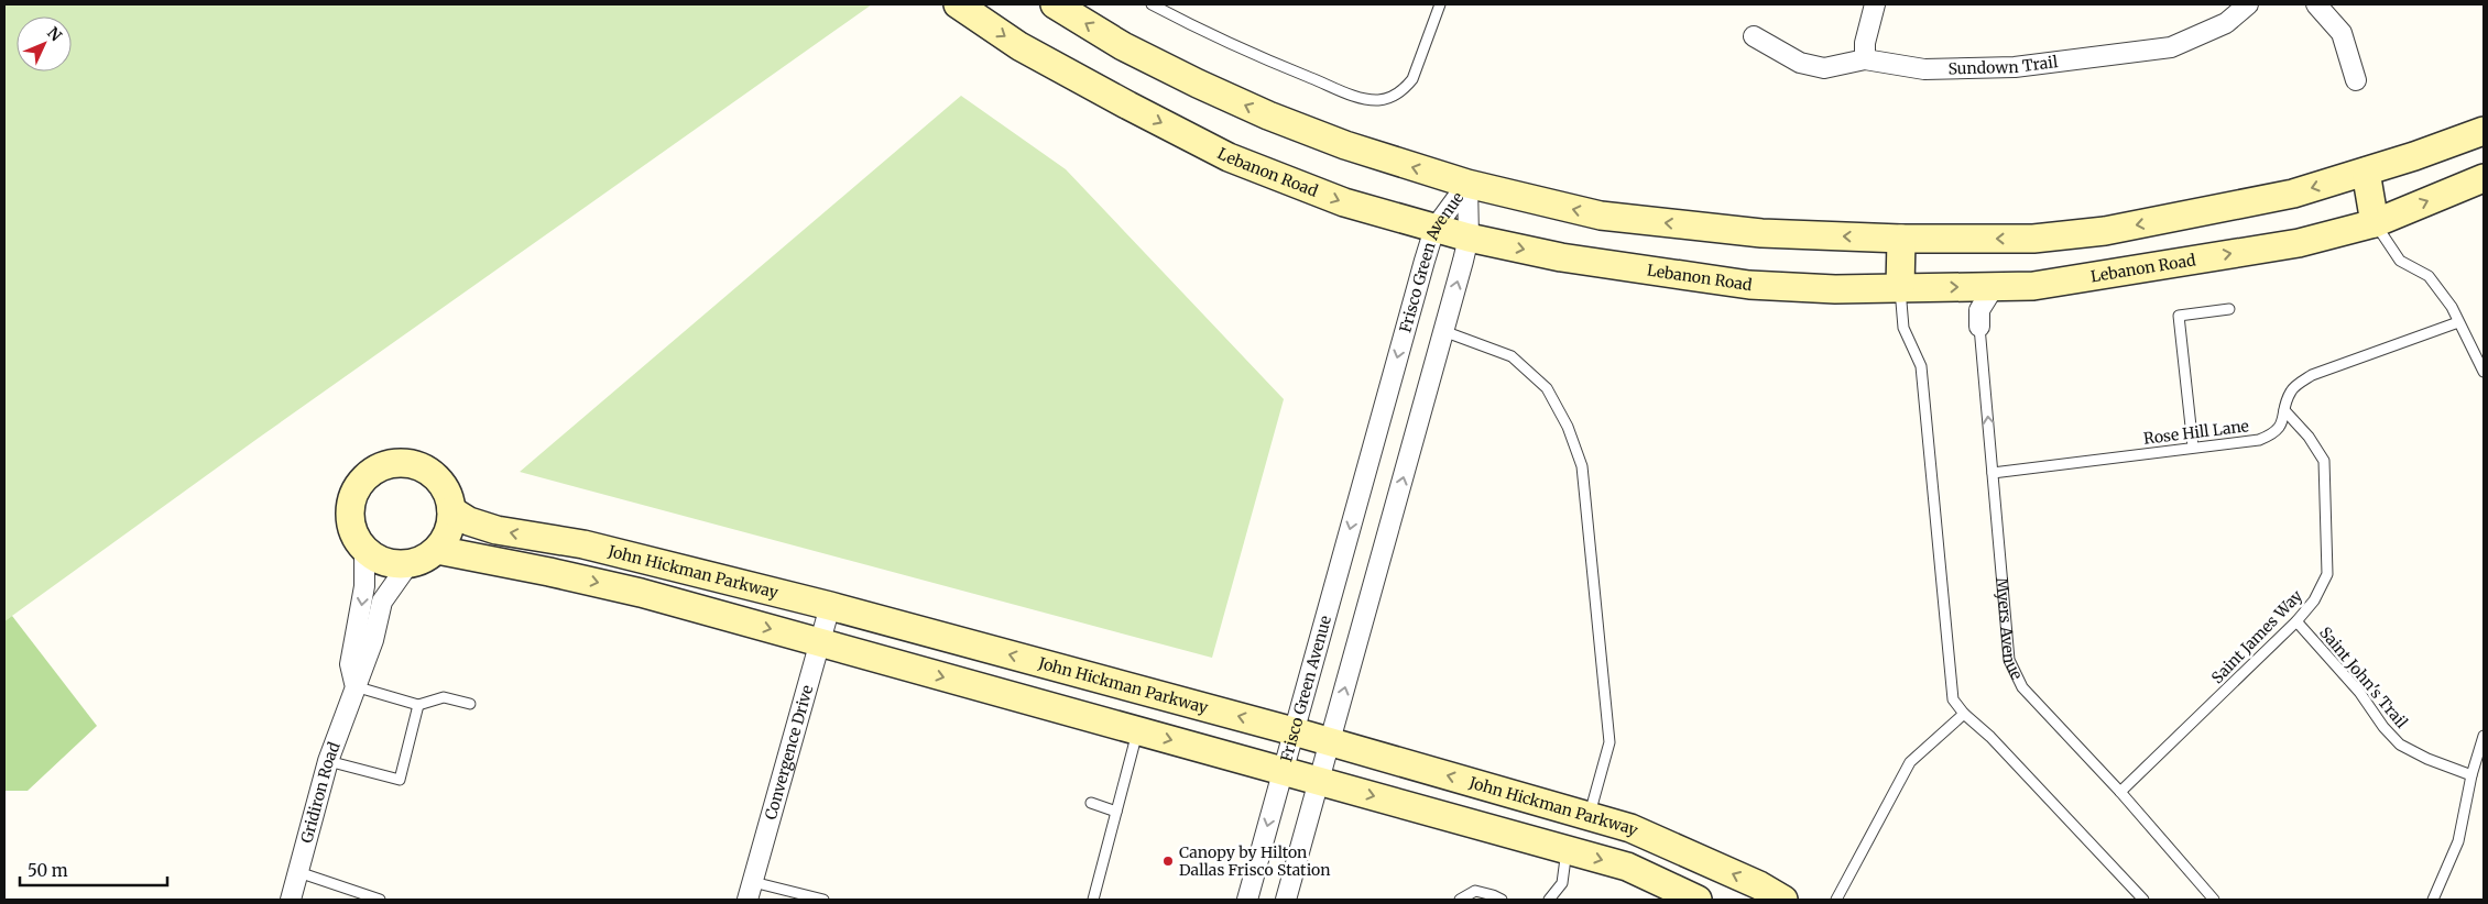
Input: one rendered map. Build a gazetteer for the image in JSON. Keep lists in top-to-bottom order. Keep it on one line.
{"streets":{"main road":["Lebanon Road","John Hickman Parkway"],"street":["Sundown Trail","Frisco Green Avenue","Myers Avenue","Convergence Drive","Gridiron Road"],"lane":["Rose Hill Lane","Saint James Way","Saint John's Trail"]},"crossings":[["Lebanon Road","Frisco Green Avenue"],["Lebanon Road","Myers Avenue"],["Frisco Green Avenue","John Hickman Parkway"],["Rose Hill Lane","Myers Avenue"],["Rose Hill Lane","Saint James Way"],["John Hickman Parkway","Convergence Drive"],["John Hickman Parkway","Gridiron Road"],["Myers Avenue","Saint James Way"],["Saint James Way","Saint John's Trail"]],"places":["Canopy by Hilton Dallas Frisco Station"],"scale_bar":"50 m","north":"top right"}
